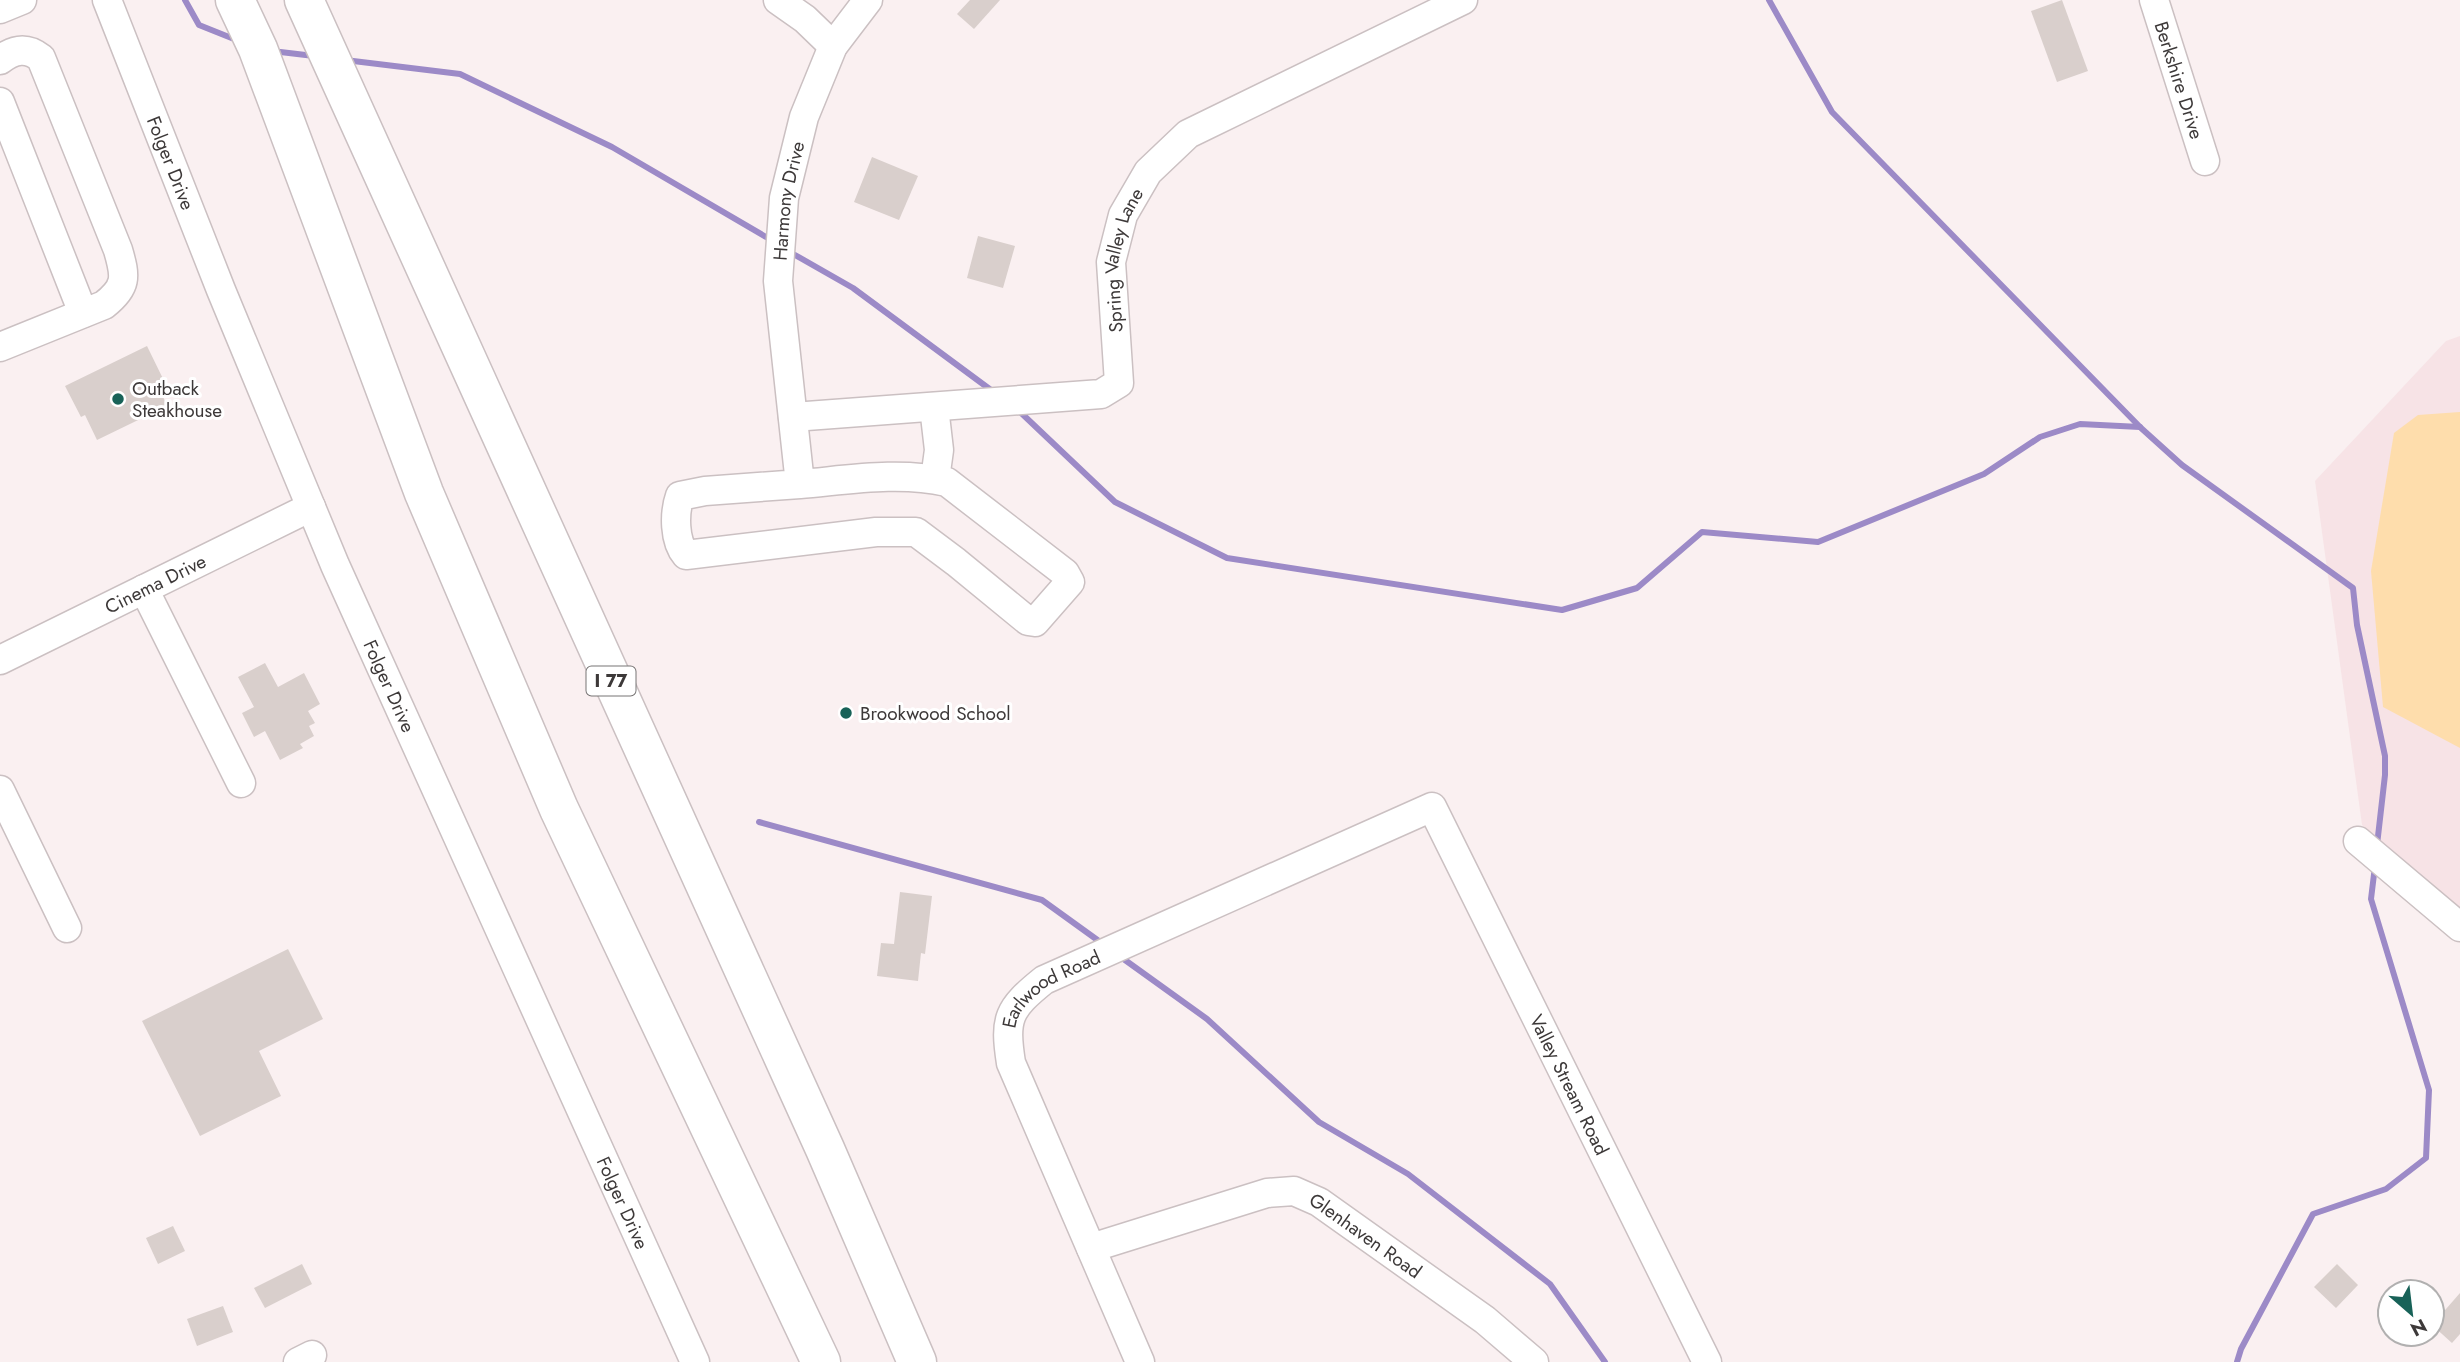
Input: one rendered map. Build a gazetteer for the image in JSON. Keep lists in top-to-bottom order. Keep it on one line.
{"streets":{"highway":["I 77"],"street":["Berkshire Drive","Folger Drive","Harmony Drive","Spring Valley Lane","Cinema Drive","Earlwood Road","Valley Stream Road","Glenhaven Road"]},"crossings":[["Folger Drive","Cinema Drive"],["Harmony Drive","Spring Valley Lane"],["Earlwood Road","Valley Stream Road"],["Earlwood Road","Glenhaven Road"]],"places":["Outback Steakhouse","Brookwood School"],"north":"bottom right"}
